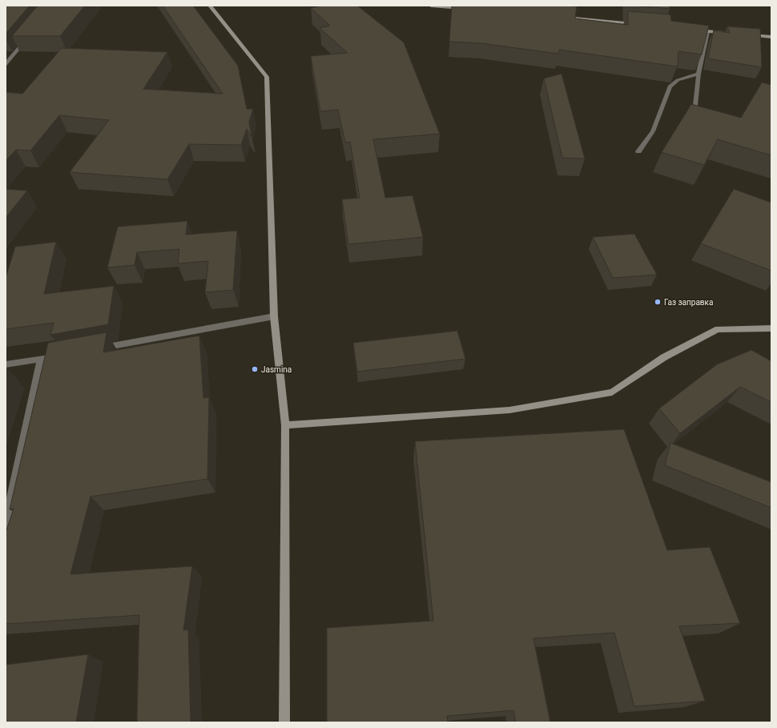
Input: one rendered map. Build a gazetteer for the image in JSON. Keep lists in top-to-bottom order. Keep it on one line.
{"places":["Газ заправка","Jasmina"]}
